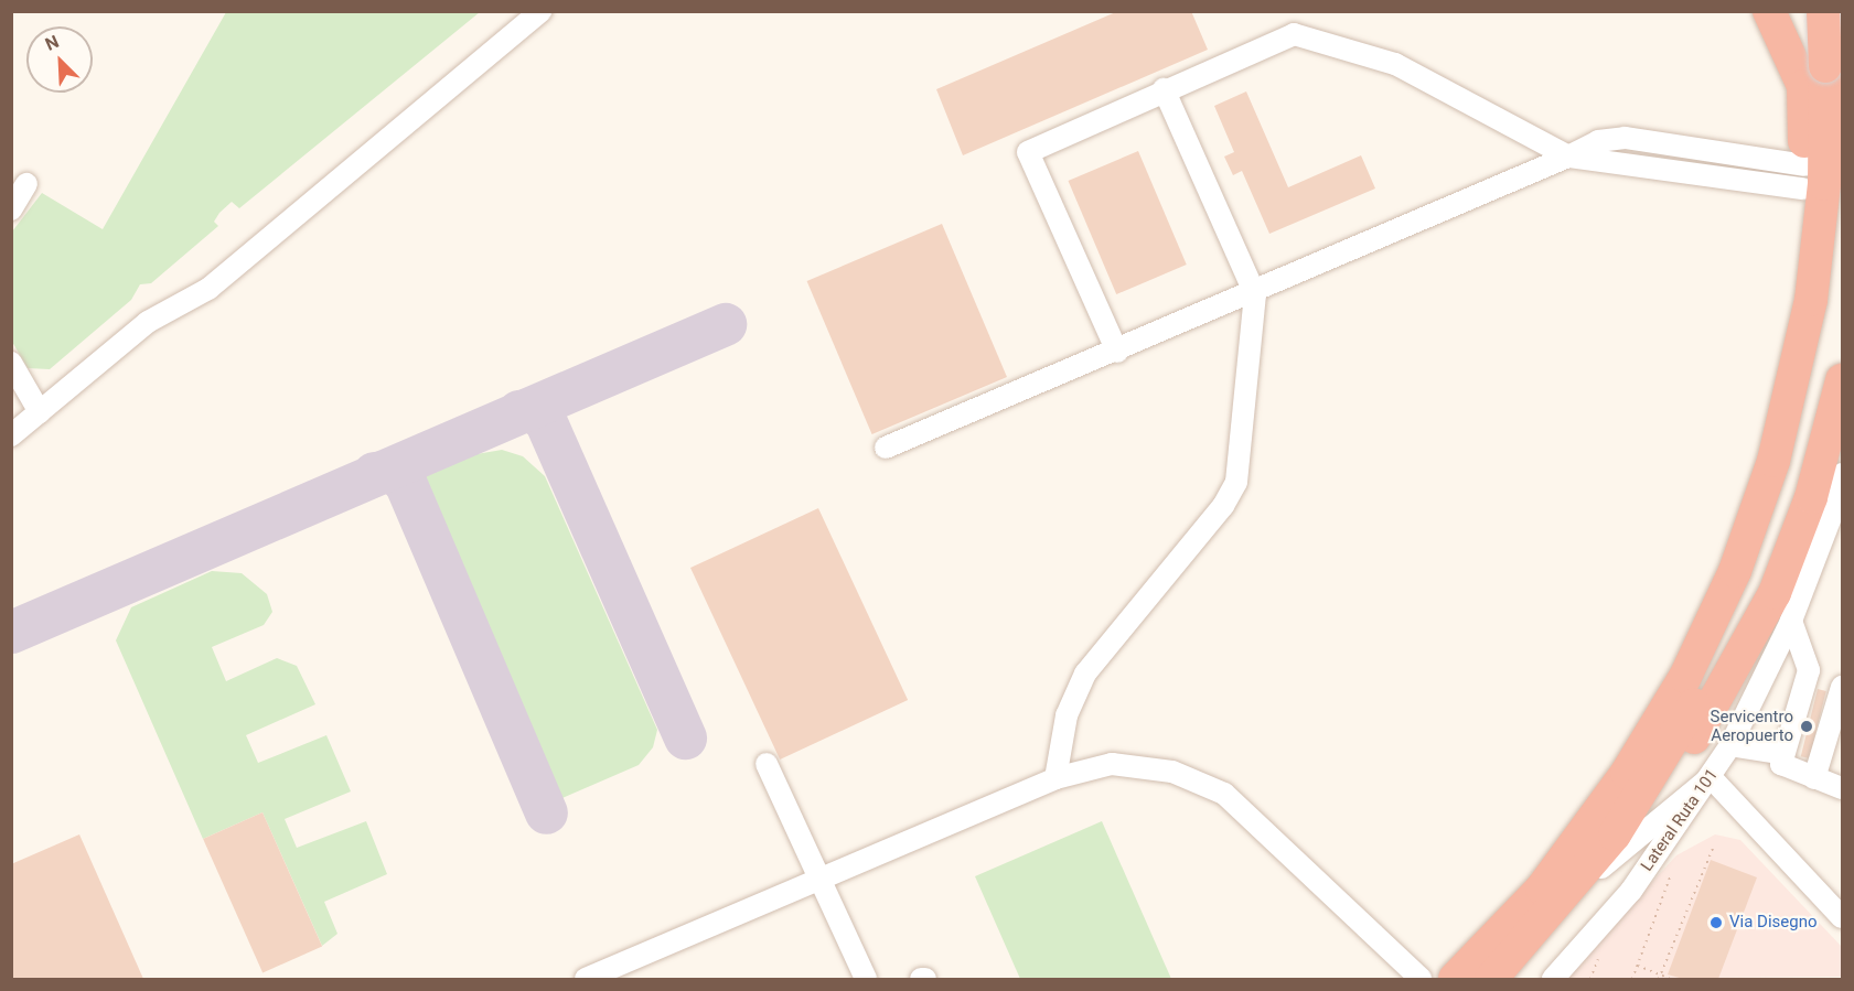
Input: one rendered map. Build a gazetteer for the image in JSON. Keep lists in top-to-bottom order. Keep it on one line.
{"streets":{"street":["Lateral Ruta 101"]},"places":["Servicentro Aeropuerto","Via Disegno"],"north":"top left"}
